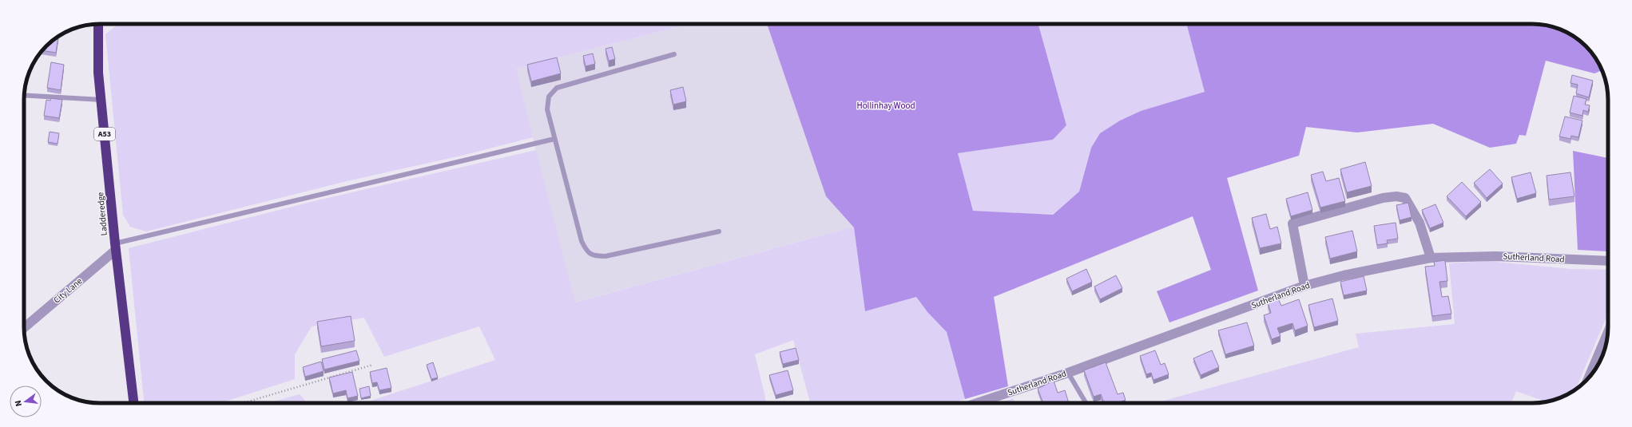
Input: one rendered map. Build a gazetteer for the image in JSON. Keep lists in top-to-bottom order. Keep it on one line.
{"streets":{"highway":["A53","Ladderedge"],"street":["Sutherland Road","City Lane"]},"crossings":[["Ladderedge","City Lane"]],"parks":["Hollinhay Wood"],"north":"left"}
